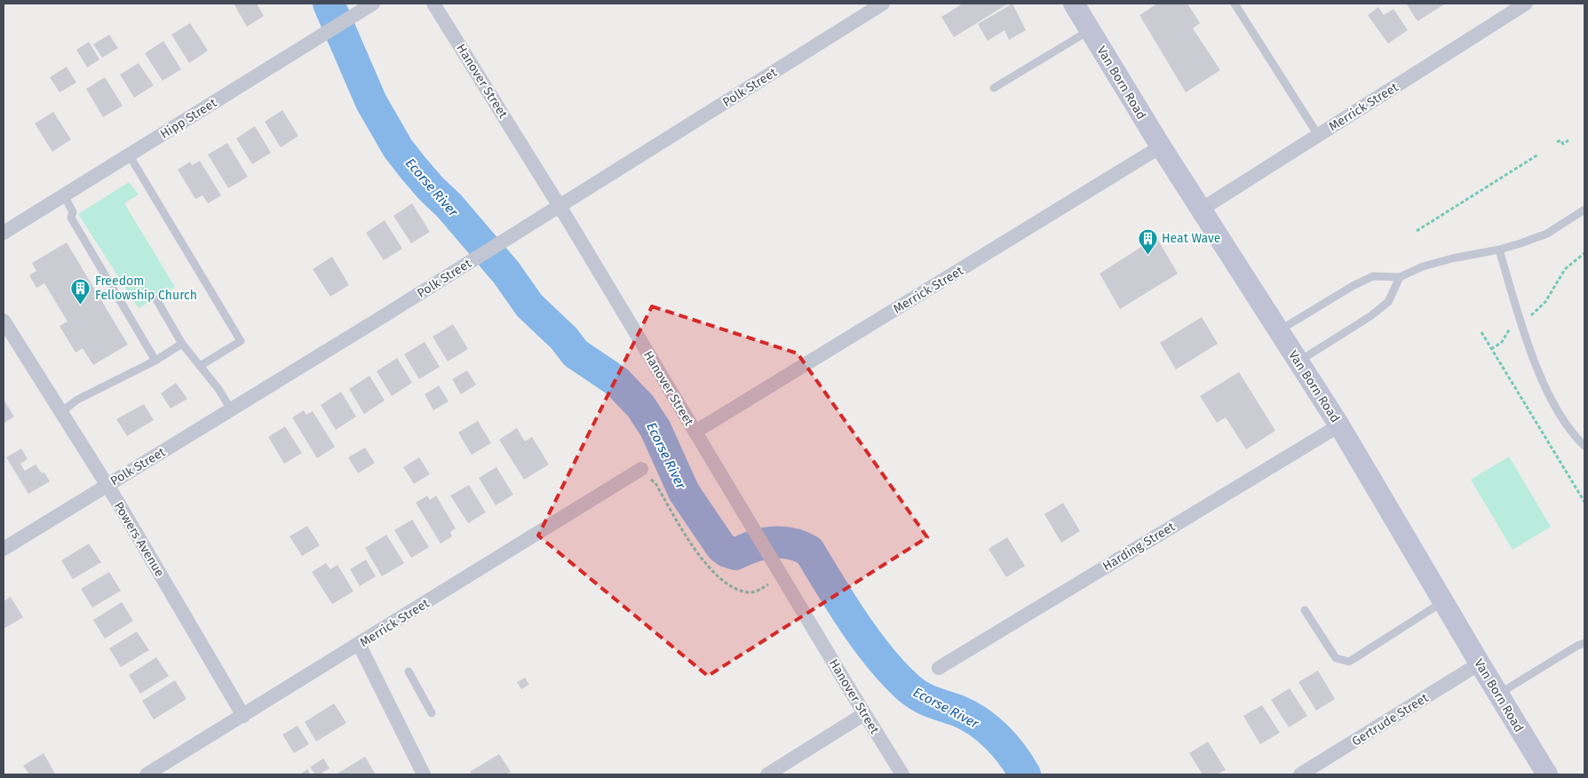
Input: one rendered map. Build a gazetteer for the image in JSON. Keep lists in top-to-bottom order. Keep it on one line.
{"streets":{"main road":["Van Born Road"],"street":["Hanover Street","Polk Street","Merrick Street","Hipp Street","Powers Avenue","Harding Street","Gertrude Street"]},"crossings":[["Hanover Street","Polk Street"],["Hanover Street","Merrick Street"],["Van Born Road","Merrick Street"],["Van Born Road","Harding Street"],["Van Born Road","Gertrude Street"],["Polk Street","Powers Avenue"],["Merrick Street","Powers Avenue"]],"water":["Ecorse River"],"places":{"building":["Heat Wave","Freedom Fellowship Church"]}}
